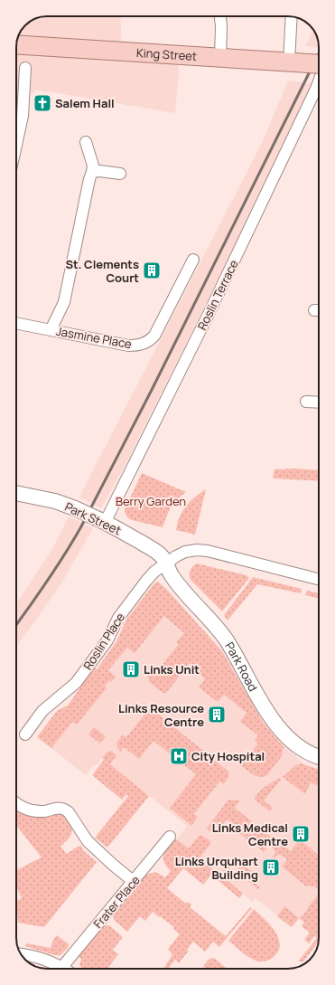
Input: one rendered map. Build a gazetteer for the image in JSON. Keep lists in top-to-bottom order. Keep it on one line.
{"streets":{"main road":["King Street"],"street":["Roslin Terrace","Jasmine Place","Park Street","Roslin Place","Park Road","Frater Place"]},"crossings":[["Roslin Terrace","Park Street"],["Park Street","Roslin Place"],["Park Street","Park Road"],["Roslin Place","Park Road"]],"parks":["Berry Garden"],"places":{"church":["Salem Hall"],"building":["St. Clements Court","Links Unit","Links Resource Centre","Links Medical Centre","Links Urquhart Building"],"hospital":["City Hospital"]}}
